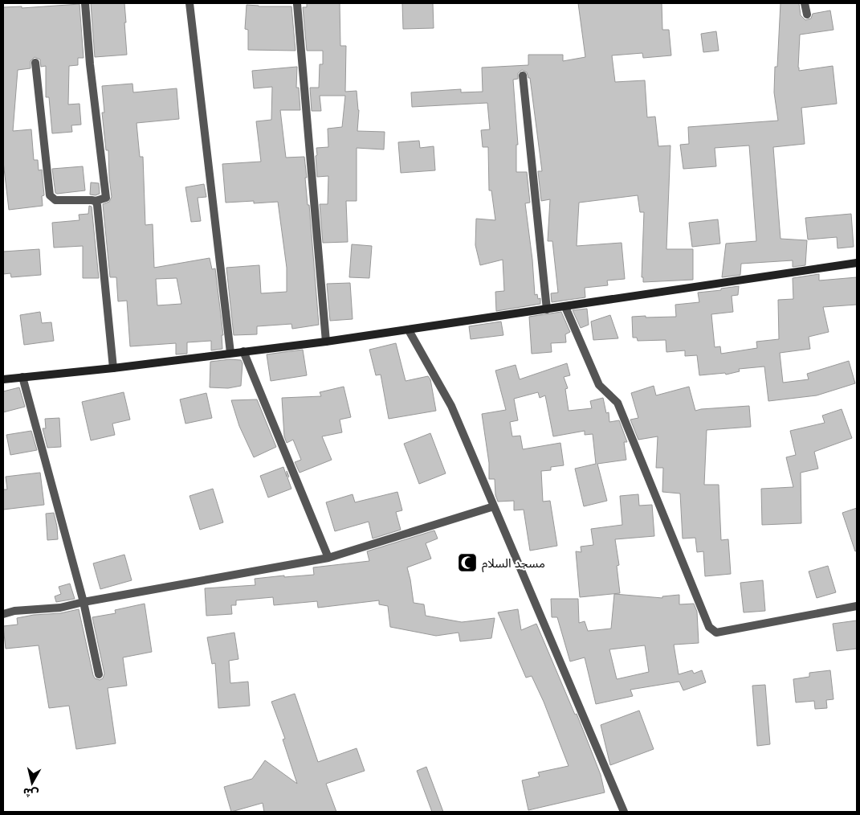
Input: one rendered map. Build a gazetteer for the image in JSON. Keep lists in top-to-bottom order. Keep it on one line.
{"places":{"mosque":["مسجد السلام"]},"north":"bottom"}
